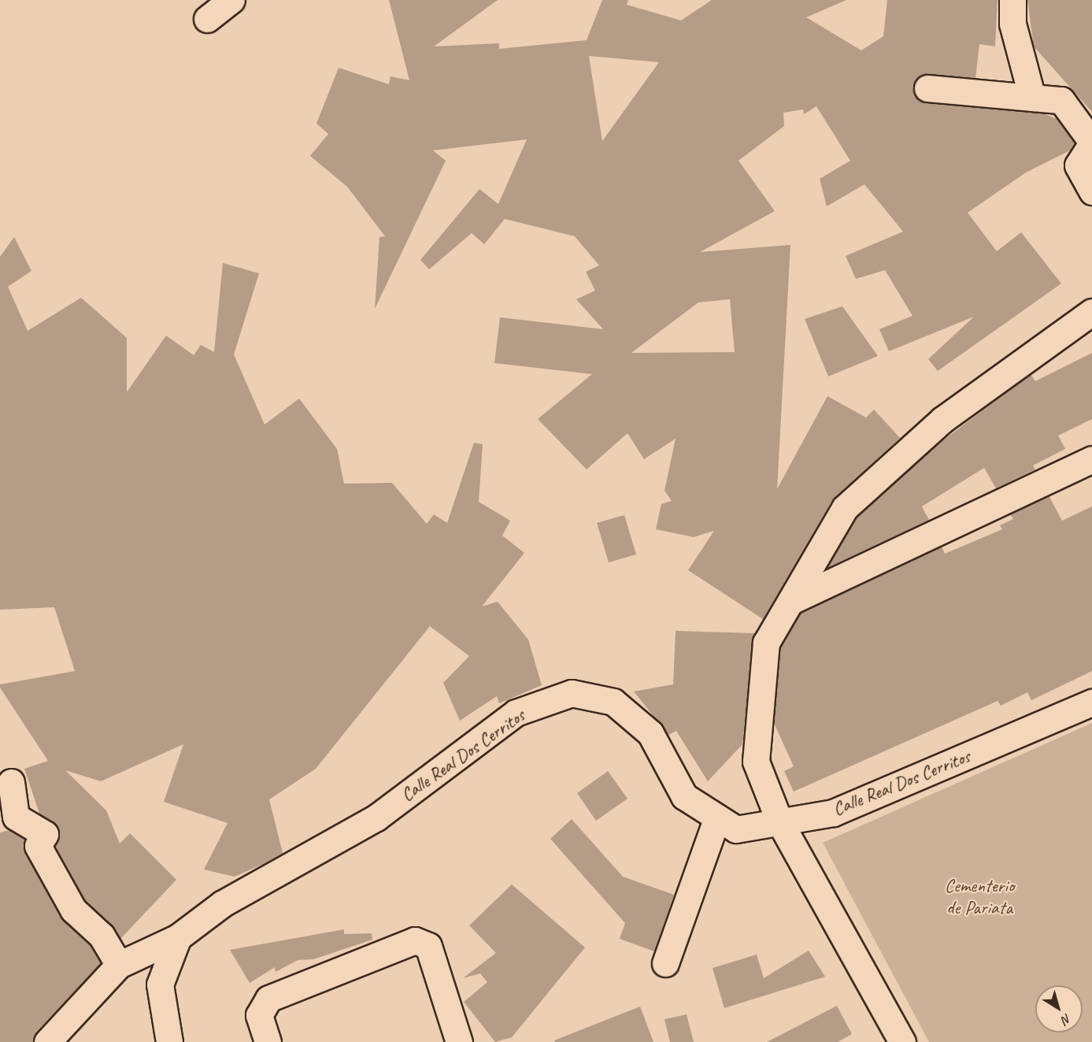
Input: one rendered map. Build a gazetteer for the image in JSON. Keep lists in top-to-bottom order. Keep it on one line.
{"streets":{"street":["Calle Real Dos Cerritos"]},"parks":["Cementerio de Pariata"],"north":"bottom right"}
